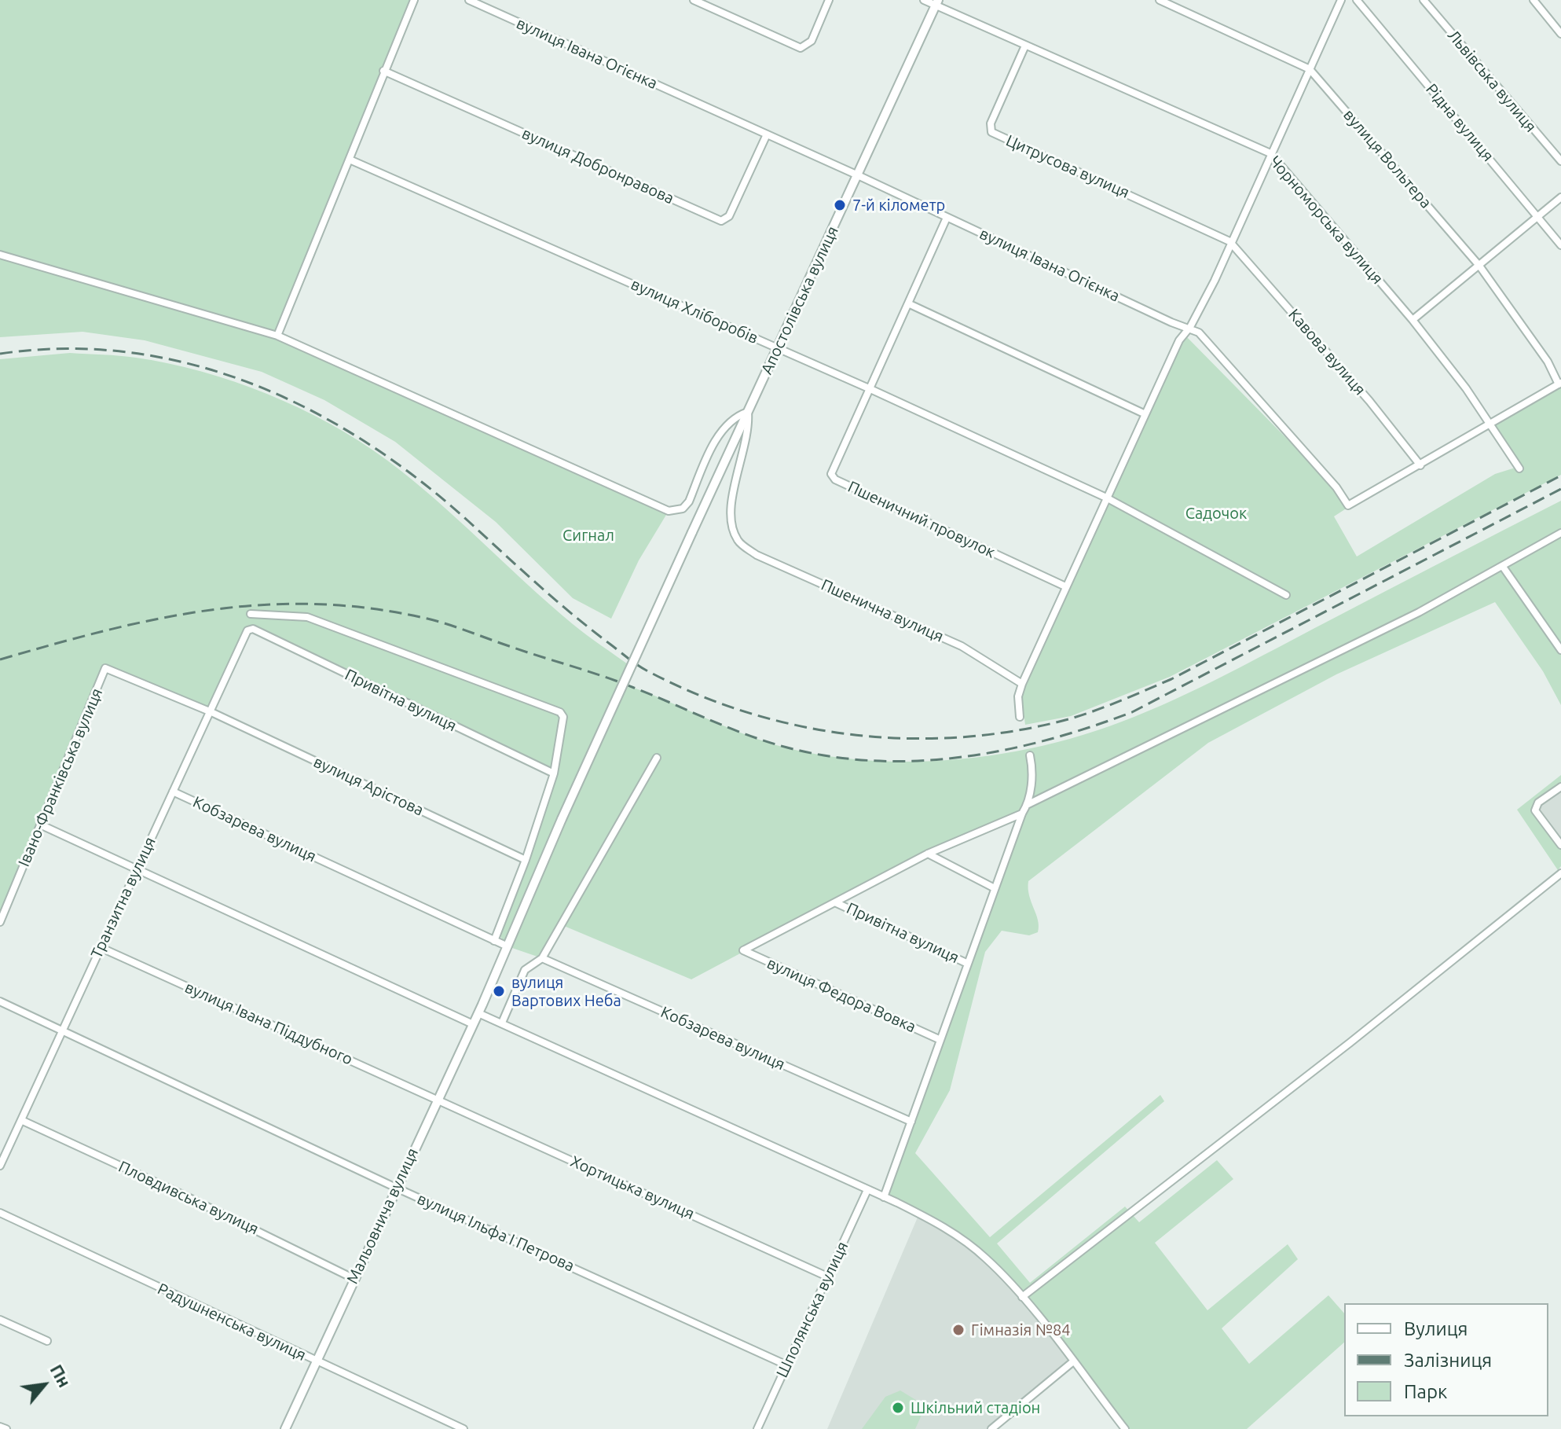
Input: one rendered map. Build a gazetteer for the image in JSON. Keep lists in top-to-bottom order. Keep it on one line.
{"streets":{"street":["вулиця Івана Огієнка","Львівська вулиця","Рідна вулиця","вулиця Вольтера","вулиця Добронравова","Цитрусова вулиця","Чорноморська вулиця","Апостолівська вулиця","вулиця Хліборобів","Кавова вулиця","Пшеничний провулок","Пшенична вулиця","Привітна вулиця","Івано-Франківська вулиця","вулиця Арістова","Кобзарева вулиця","Транзитна вулиця","вулиця Федора Вовка","вулиця Івана Піддубного","Хортицька вулиця","Пловдивська вулиця","Мальовнича вулиця","вулиця Ільфа І Петрова","Шполянська вулиця","Радушненська вулиця"]},"crossings":[["вулиця Івана Огієнка","вулиця Вольтера"],["вулиця Івана Огієнка","вулиця Добронравова"],["вулиця Івана Огієнка","Чорноморська вулиця"],["вулиця Івана Огієнка","Апостолівська вулиця"],["вулиця Івана Огієнка","Кавова вулиця"],["Цитрусова вулиця","Чорноморська вулиця"],["Цитрусова вулиця","Кавова вулиця"],["Чорноморська вулиця","Апостолівська вулиця"],["Апостолівська вулиця","вулиця Хліборобів"],["Апостолівська вулиця","Пшенична вулиця"],["Апостолівська вулиця","Кобзарева вулиця"],["Апостолівська вулиця","Мальовнича вулиця"],["вулиця Хліборобів","Пшеничний провулок"],["Привітна вулиця","Транзитна вулиця"],["Привітна вулиця","вулиця Федора Вовка"],["Івано-Франківська вулиця","вулиця Арістова"],["Івано-Франківська вулиця","Транзитна вулиця"],["вулиця Арістова","Транзитна вулиця"],["Кобзарева вулиця","Транзитна вулиця"],["Кобзарева вулиця","Мальовнича вулиця"],["Транзитна вулиця","вулиця Івана Піддубного"],["Транзитна вулиця","Пловдивська вулиця"],["Транзитна вулиця","вулиця Ільфа І Петрова"],["вулиця Івана Піддубного","Хортицька вулиця"],["вулиця Івана Піддубного","Мальовнича вулиця"],["Хортицька вулиця","Мальовнича вулиця"],["Хортицька вулиця","Шполянська вулиця"],["Пловдивська вулиця","Мальовнича вулиця"],["Мальовнича вулиця","вулиця Ільфа І Петрова"],["Мальовнича вулиця","Радушненська вулиця"],["вулиця Ільфа І Петрова","Шполянська вулиця"]],"parks":["Садочок","Сигнал"],"places":["7-й кілометр","вулиця Вартових Неба","Гімназія №84","Шкільний стадіон"],"legend":["Вулиця","Залізниця","Парк"],"north":"top right"}
